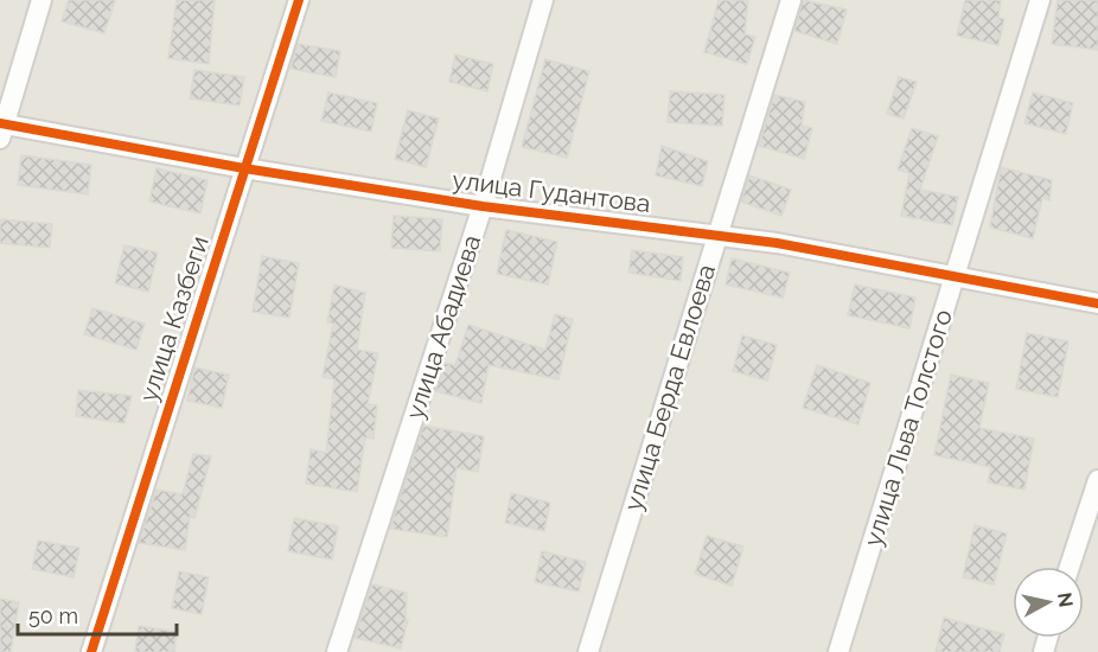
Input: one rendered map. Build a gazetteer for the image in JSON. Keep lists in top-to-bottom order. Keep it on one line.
{"streets":{"street":["улица Гудантова","улица Казбеги","улица Абадиева","улица Берда Евлоева","улица Льва Толстого"]},"crossings":[["улица Гудантова","улица Казбеги"],["улица Гудантова","улица Абадиева"],["улица Гудантова","улица Берда Евлоева"],["улица Гудантова","улица Льва Толстого"]],"scale_bar":"50 m","north":"right"}
